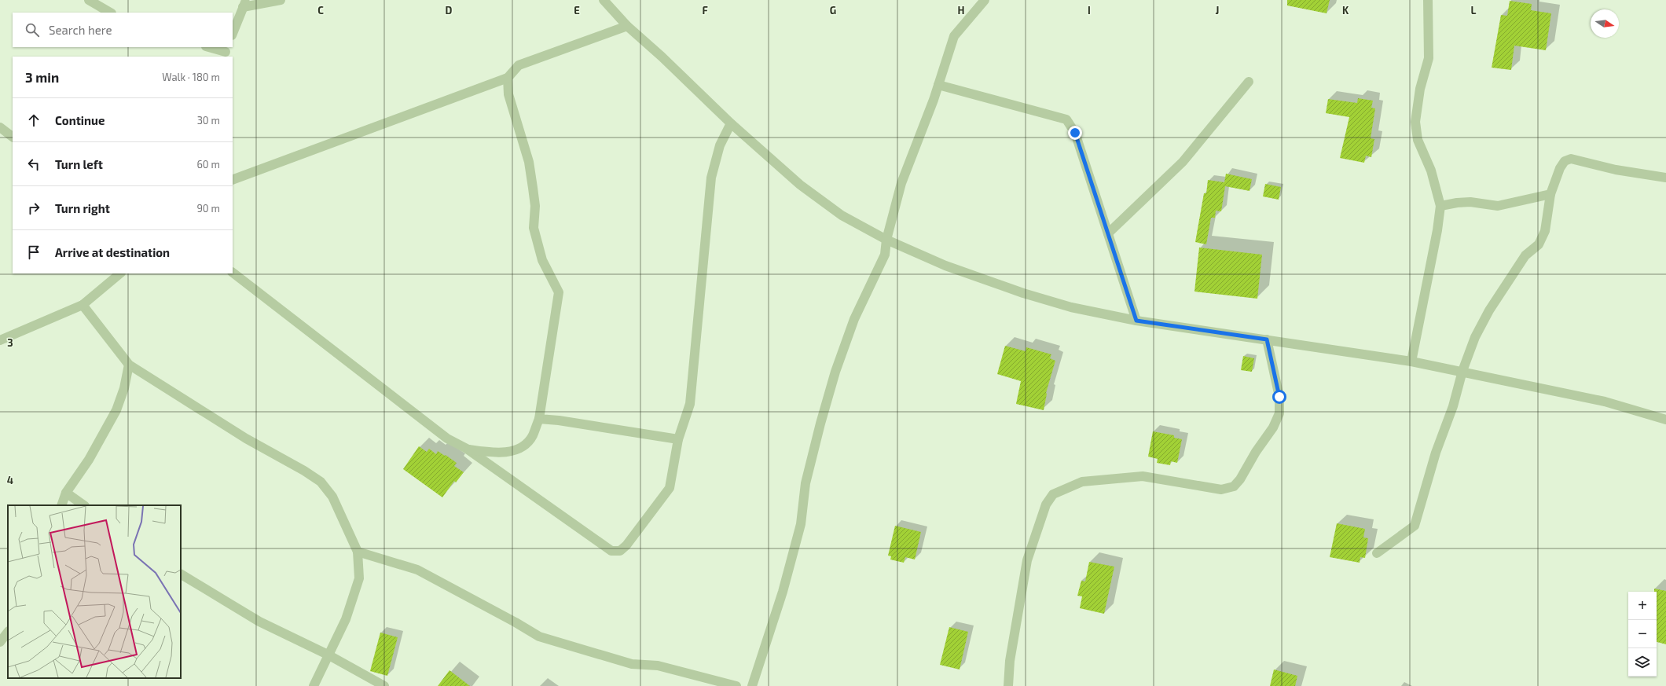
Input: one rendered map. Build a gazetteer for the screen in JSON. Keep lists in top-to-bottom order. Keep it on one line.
{"north":"right","page":{"search":"Search here","heading":["3 min","Walk · 180 m"],"list":[["Continue","30 m"],["Turn left","60 m"],["Turn right","90 m"],"Arrive at destination"],"map_buttons":["+","−"]},"grid":{"columns":["C","D","E","F","G","H","I","J","K","L"],"rows":["3","4"]}}
